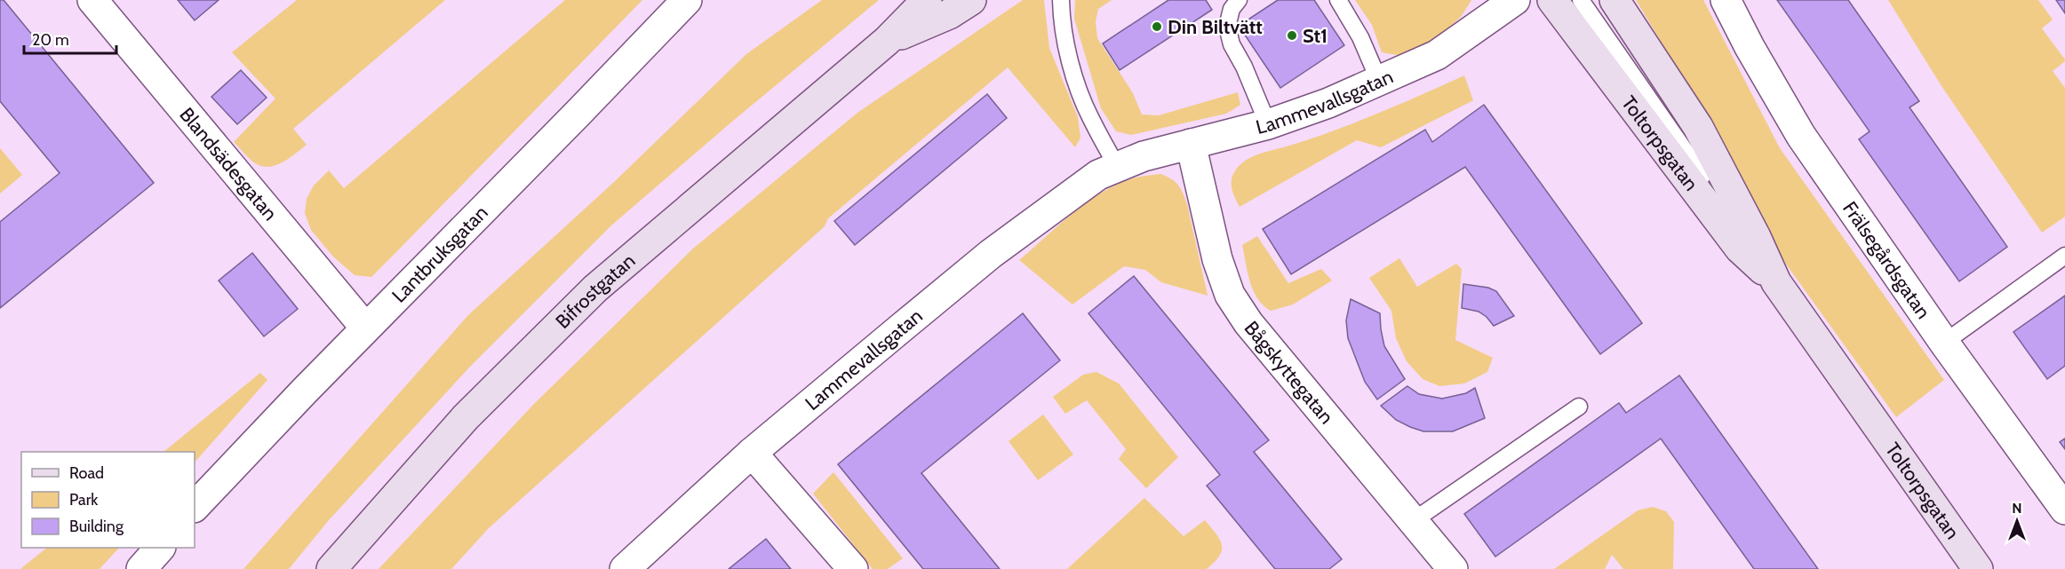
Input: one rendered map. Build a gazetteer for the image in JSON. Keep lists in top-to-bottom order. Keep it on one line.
{"streets":{"street":["Lammevallsgatan","Toltorpsgatan","Blandsädesgatan","Lantbruksgatan","Frälsegårdsgatan","Bifrostgatan","Bågskyttegatan"]},"crossings":[["Lammevallsgatan","Bågskyttegatan"],["Blandsädesgatan","Lantbruksgatan"]],"places":["Din Biltvätt","St1"],"legend":["Road","Park","Building"],"scale_bar":"20 m","north":"top"}
